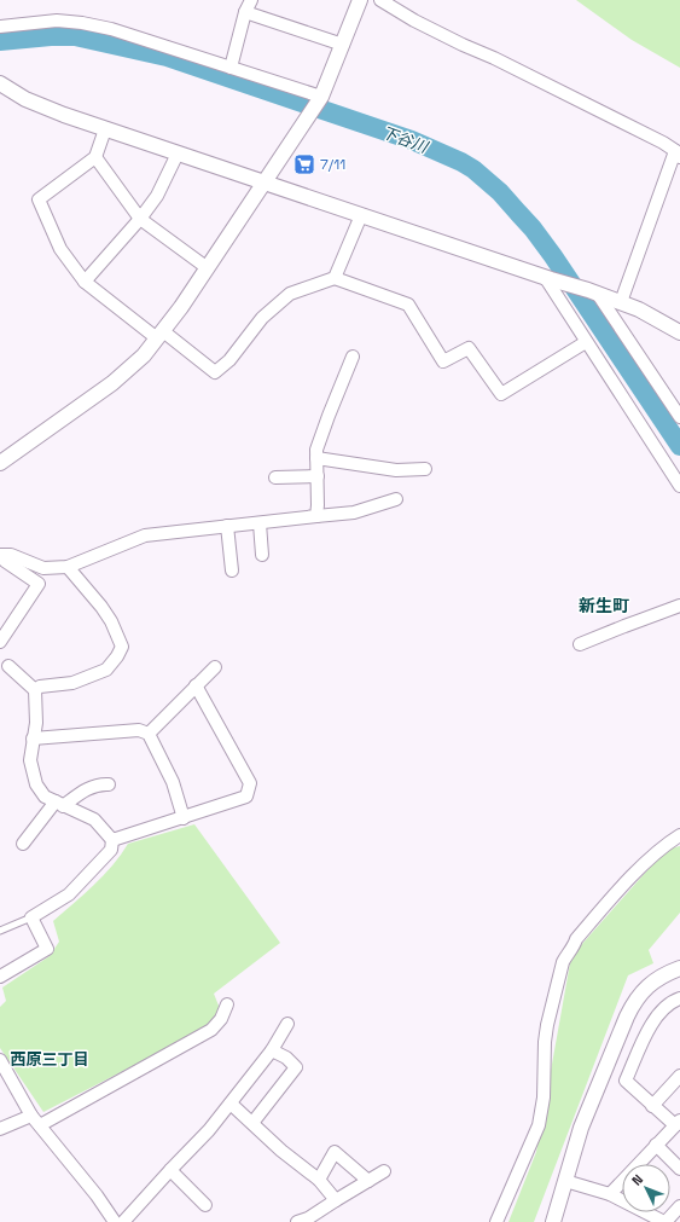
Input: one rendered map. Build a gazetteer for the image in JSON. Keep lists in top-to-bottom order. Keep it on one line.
{"districts":["新生町","西原三丁目"],"water":["下谷川"],"places":{"supermarket":["7/11"]},"north":"top left"}
